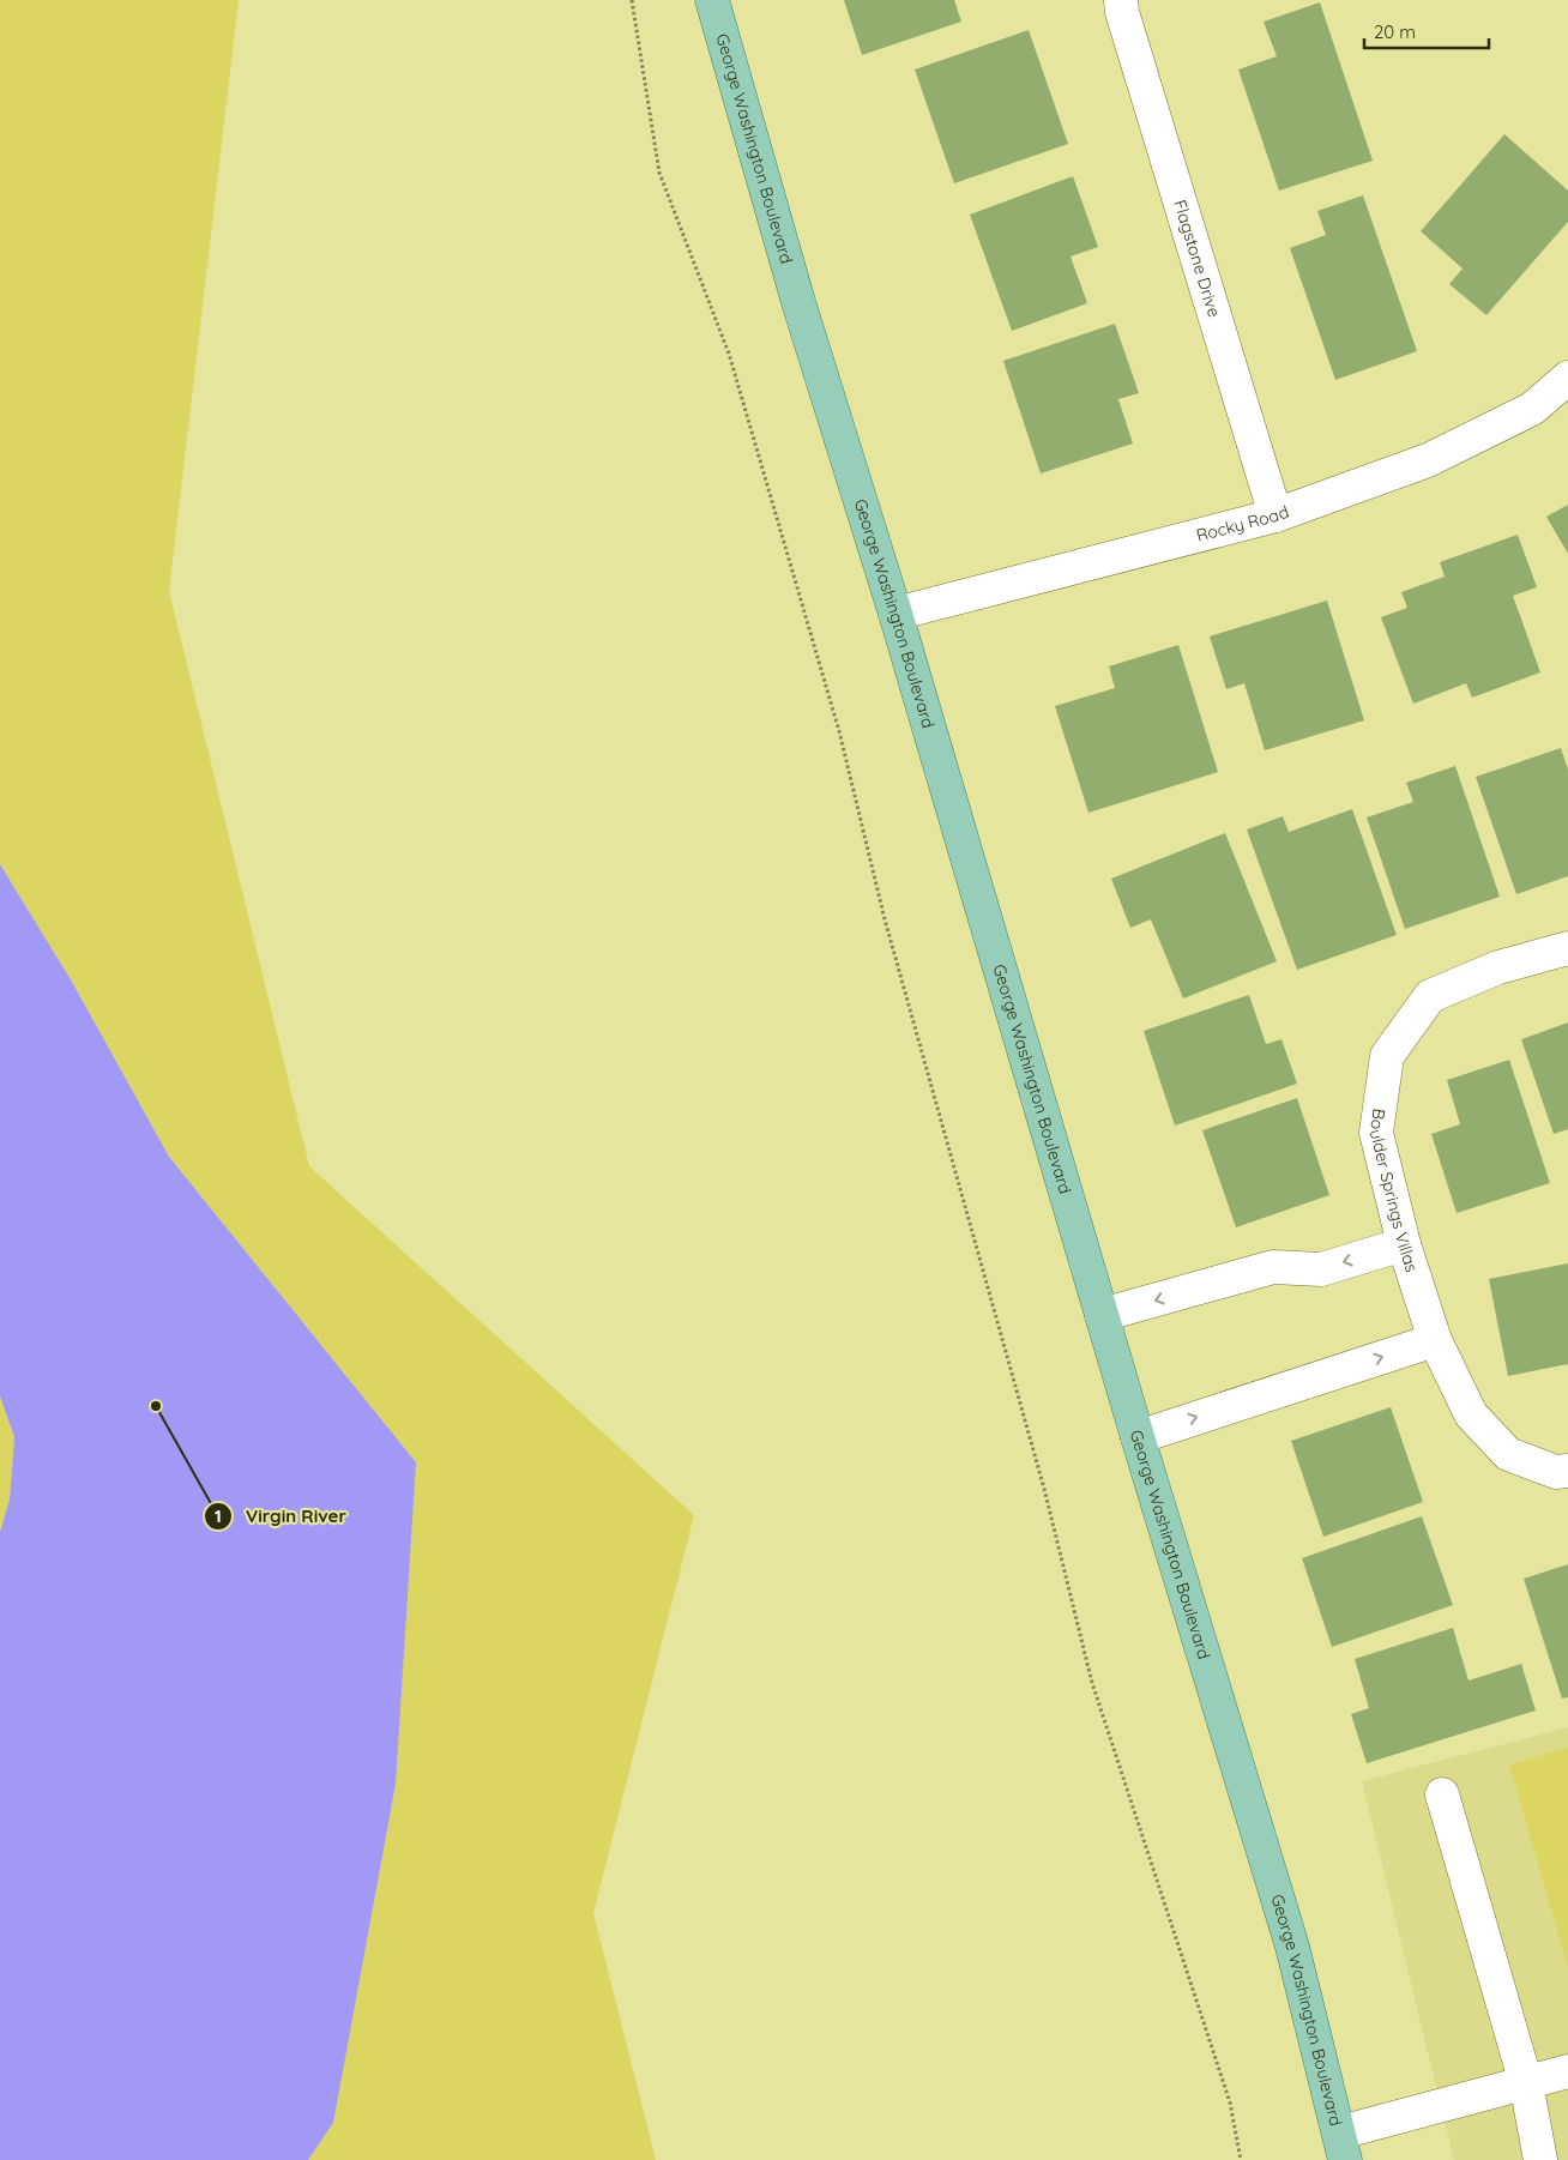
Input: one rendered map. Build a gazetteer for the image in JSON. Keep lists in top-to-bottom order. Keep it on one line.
{"streets":{"main road":["George Washington Boulevard"],"street":["Flagstone Drive","Rocky Road","Boulder Springs Villas"]},"crossings":[["George Washington Boulevard","Rocky Road"],["Flagstone Drive","Rocky Road"]],"places":["Virgin River"],"scale_bar":"20 m"}
